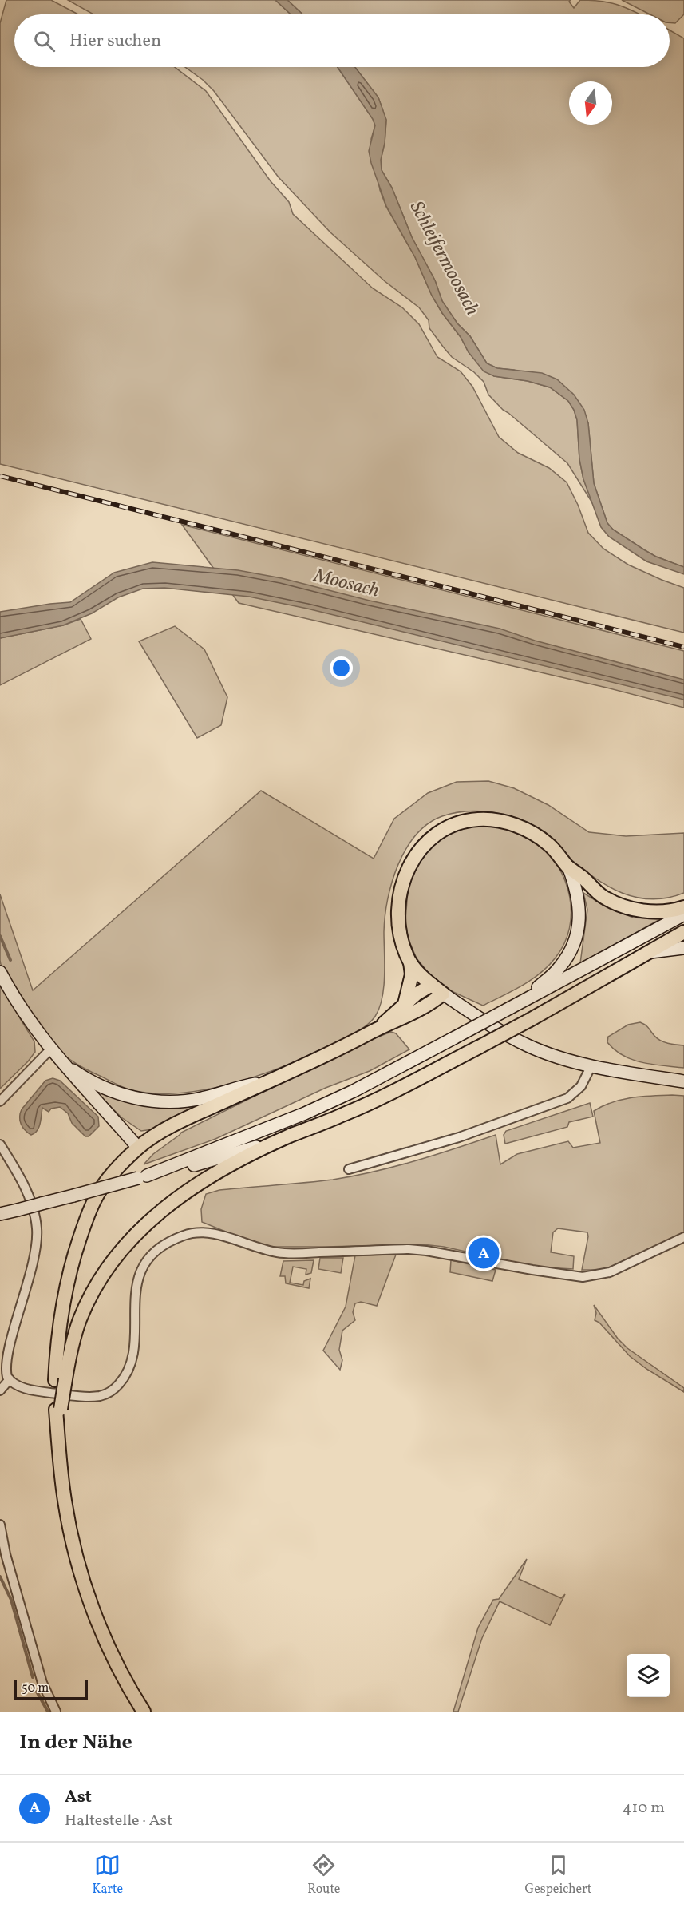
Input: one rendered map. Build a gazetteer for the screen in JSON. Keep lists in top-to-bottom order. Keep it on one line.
{"water":["Schleifermoosach","Moosach"],"scale_bar":"50 m","north":"bottom","page":{"search":"Hier suchen","pins":"A","scale":"50 m","heading":"In der Nähe","list":[{"mark":"A","name":"Ast","note":"Haltestelle · Ast","value":"410 m"}],"nav":["Karte","Route","Gespeichert"]}}
